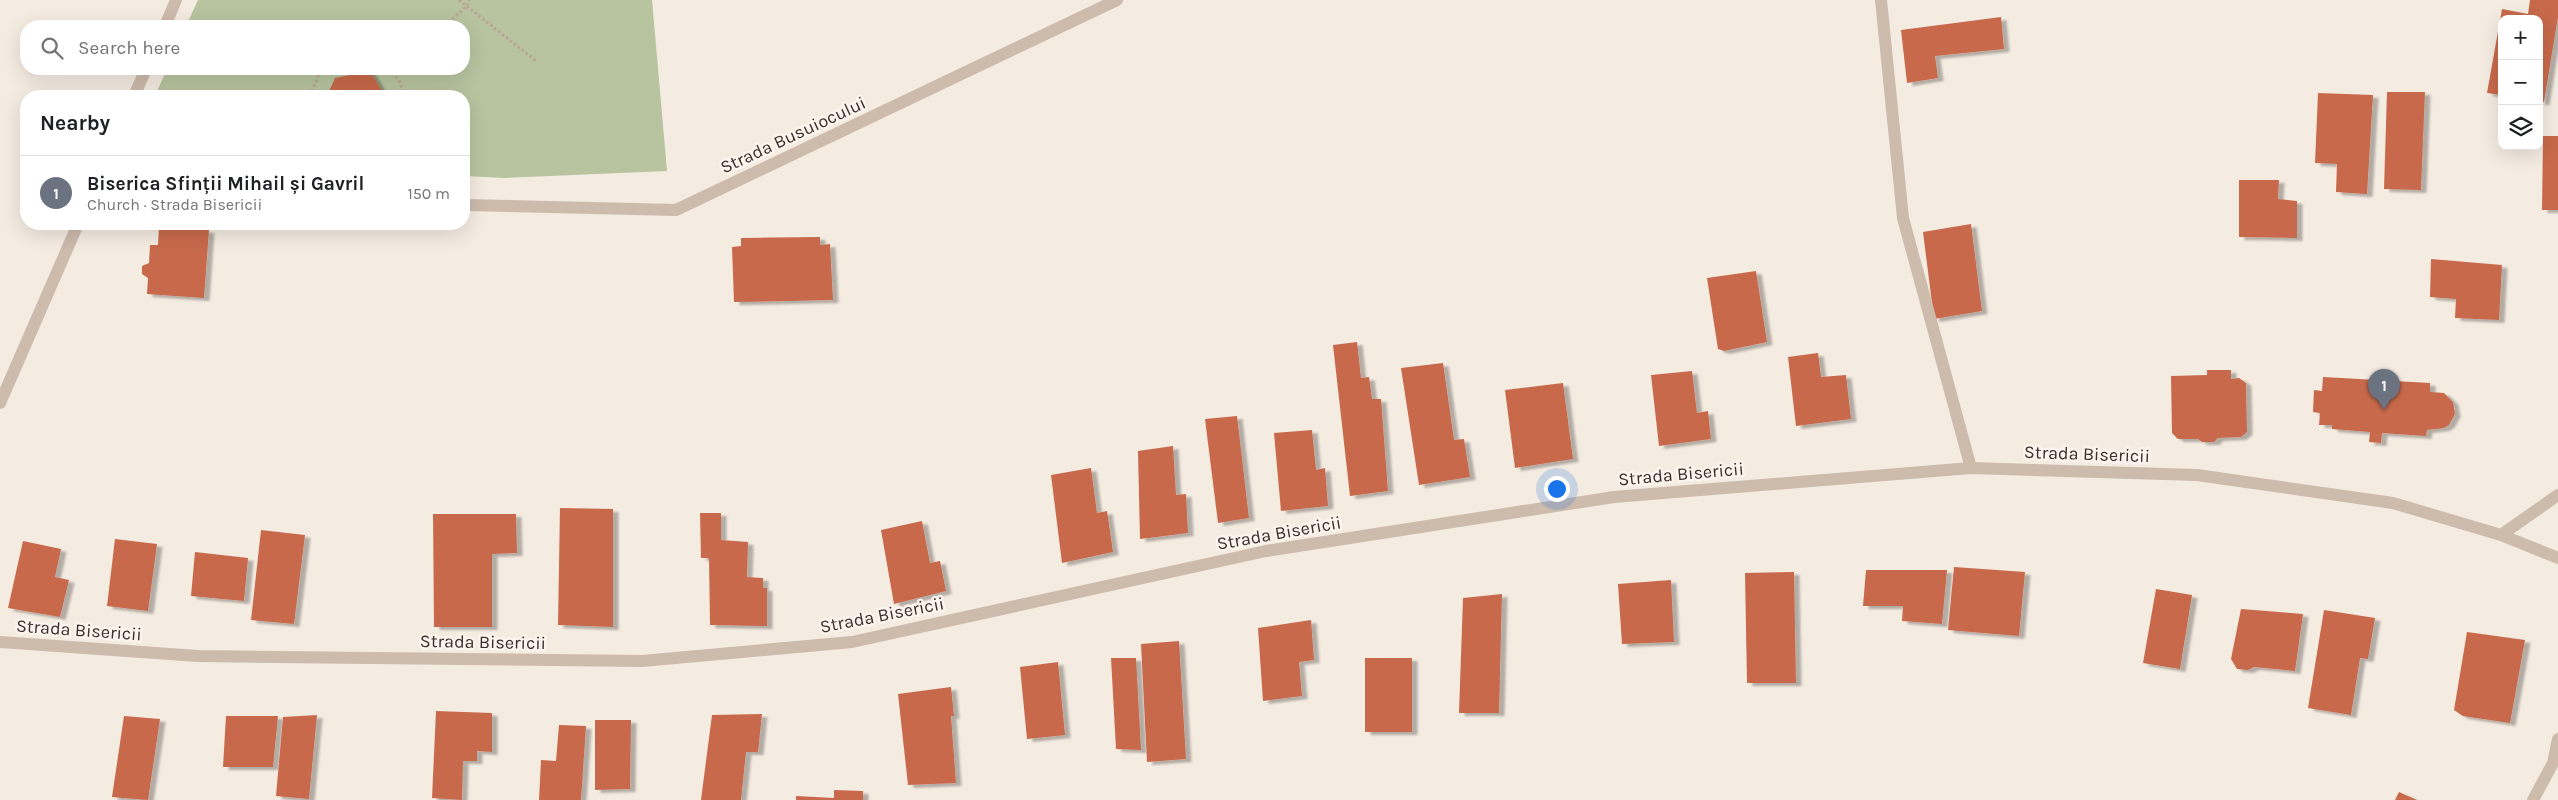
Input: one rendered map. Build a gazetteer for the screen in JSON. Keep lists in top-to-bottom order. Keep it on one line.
{"streets":{"street":["Strada Busuiocului","Strada Bisericii"]},"page":{"map_buttons":["+","−"],"search":"Search here","heading":"Nearby","list":[{"mark":"1","name":"Biserica Sfinții Mihail și Gavril","note":"Church · Strada Bisericii","value":"150 m"}],"pins":"1"}}
